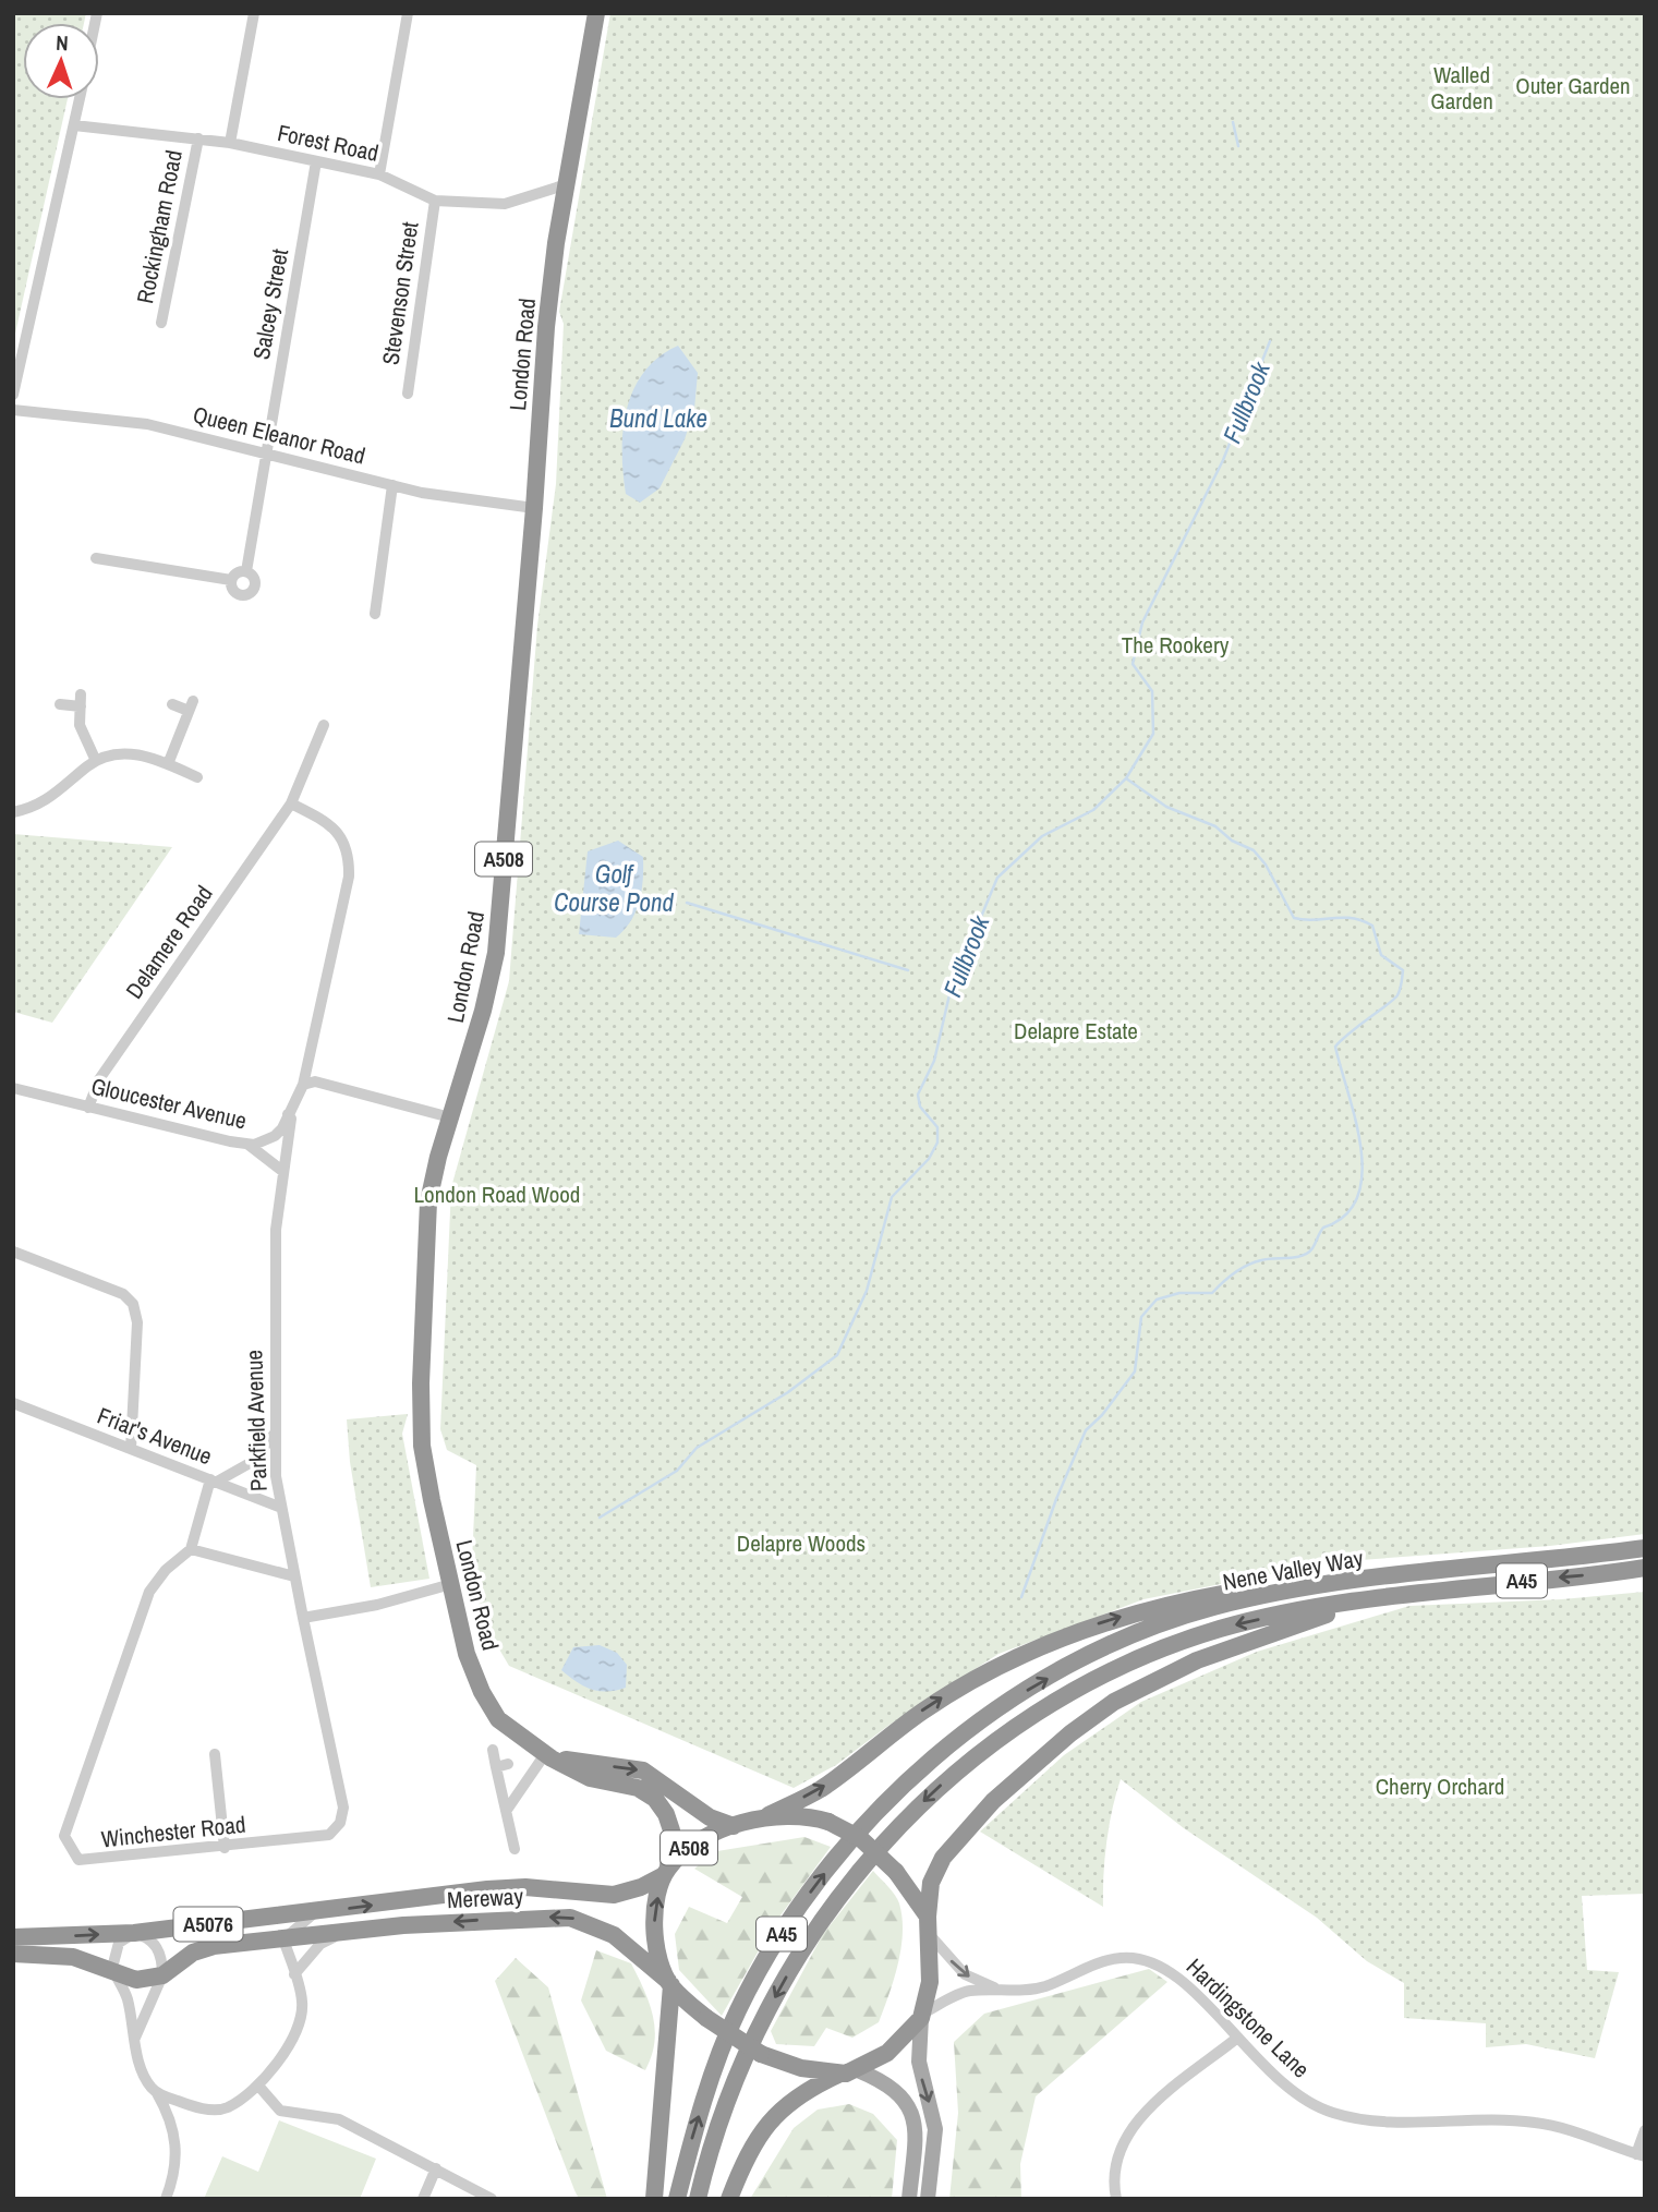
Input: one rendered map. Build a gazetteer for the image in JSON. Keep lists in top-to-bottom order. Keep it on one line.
{"streets":{"highway":["London Road","A508","Nene Valley Way","A45","Mereway","A5076"],"street":["Forest Road","Rockingham Road","Stevenson Street","Salcey Street","Queen Eleanor Road","Delamere Road","Gloucester Avenue","Parkfield Avenue","Friar's Avenue","Winchester Road","Hardingstone Lane"]},"crossings":[["Forest Road","Rockingham Road"],["Forest Road","Stevenson Street"],["Forest Road","Salcey Street"],["Forest Road","London Road"],["Salcey Street","Queen Eleanor Road"],["London Road","Queen Eleanor Road"],["London Road","A508"],["London Road","Mereway"],["London Road","Hardingstone Lane"],["A508","Mereway"],["A508","Hardingstone Lane"],["Delamere Road","Gloucester Avenue"],["Gloucester Avenue","Parkfield Avenue"],["Parkfield Avenue","Friar's Avenue"],["Parkfield Avenue","Winchester Road"],["Mereway","Hardingstone Lane"]],"water":["Fullbrook","Bund Lake","Golf Course Pond"],"parks":["Walled Garden","Outer Garden","The Rookery","Delapre Estate","London Road Wood","Delapre Woods","Cherry Orchard"],"north":"top"}
